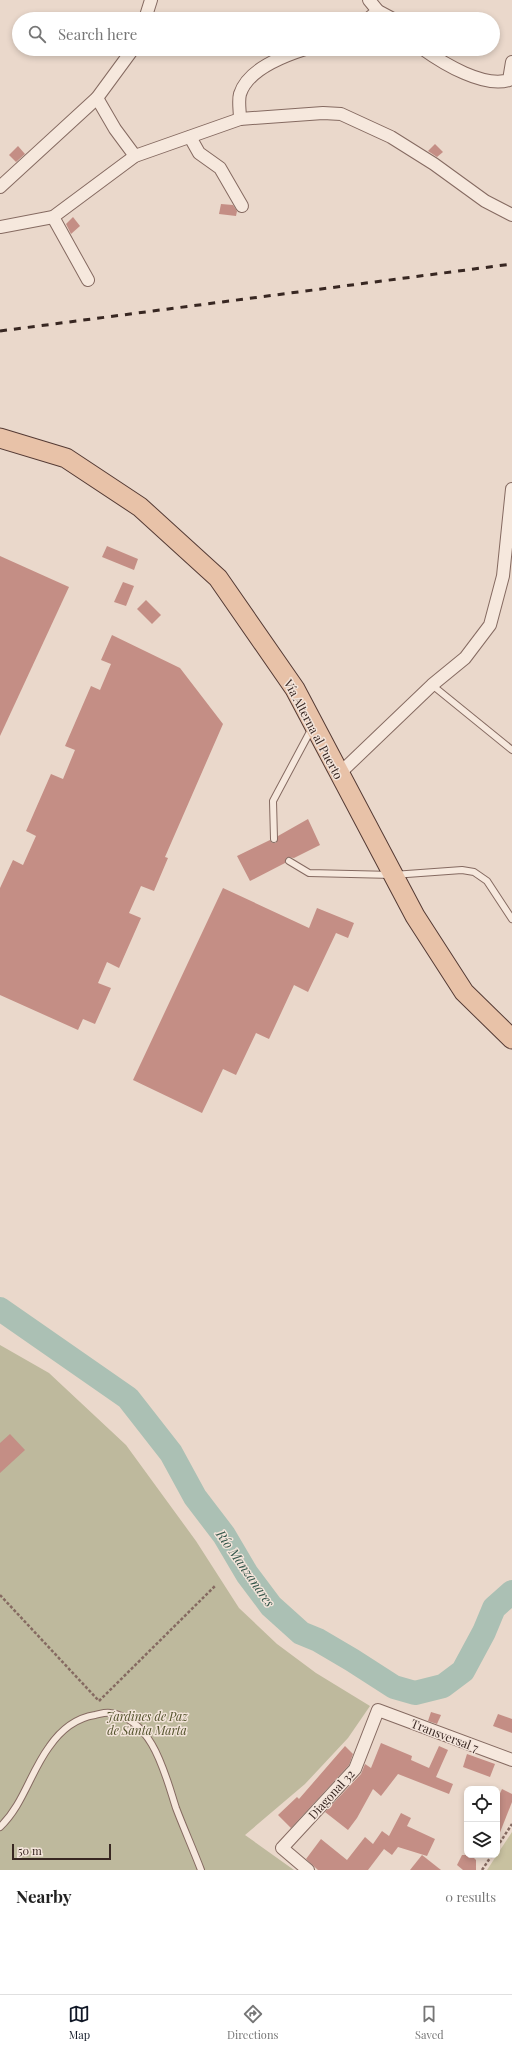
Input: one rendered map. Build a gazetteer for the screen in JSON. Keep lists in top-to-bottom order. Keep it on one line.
{"streets":{"main road":["Vía Alterna al Puerto"],"street":["Transversal 7","Diagonal 32"]},"crossings":[["Transversal 7","Diagonal 32"]],"water":["Río Manzanares"],"parks":["Jardines de Paz de Santa Marta"],"scale_bar":"50 m","page":{"search":"Search here","scale":"50 m","heading":["Nearby","0 results"],"nav":["Map","Directions","Saved"]}}
